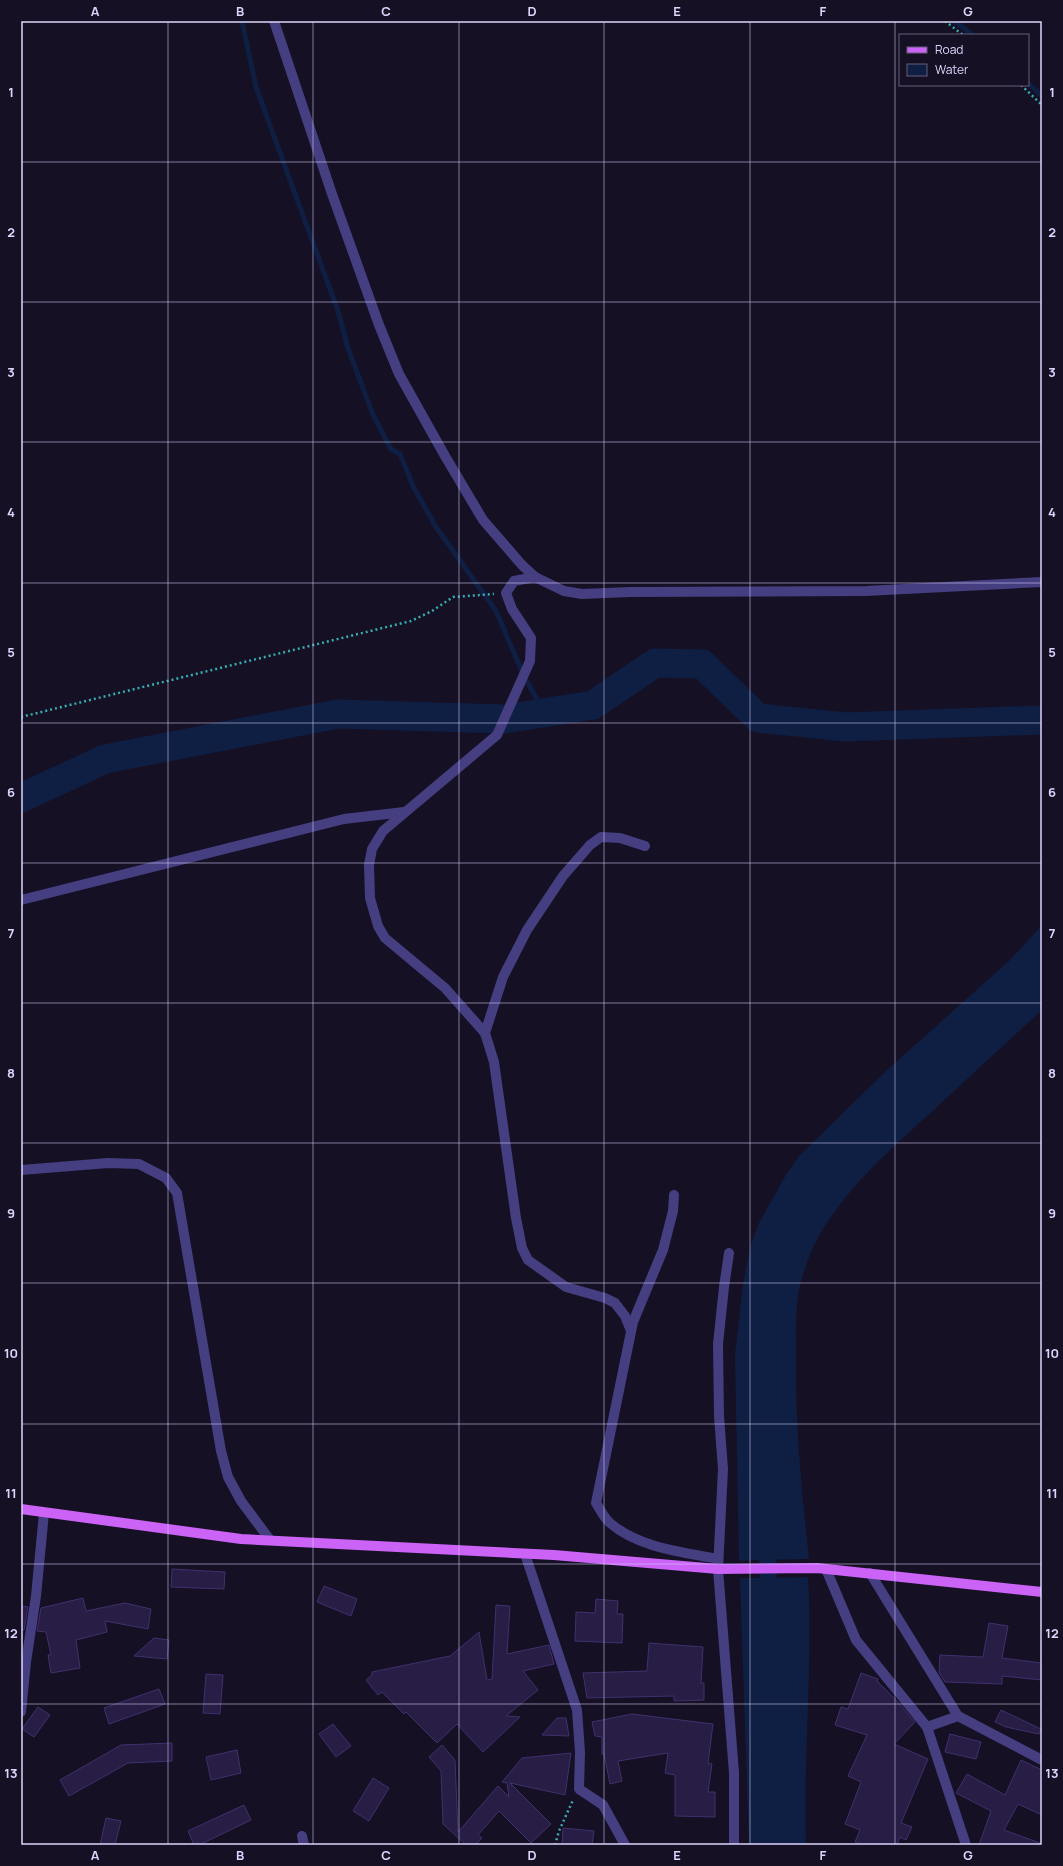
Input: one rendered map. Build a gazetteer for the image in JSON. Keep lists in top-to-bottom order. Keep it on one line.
{"legend":["Road","Water"],"grid":{"columns":["A","B","C","D","E","F","G"],"rows":["1","2","3","4","5","6","7","8","9","10","11","12","13"]}}
